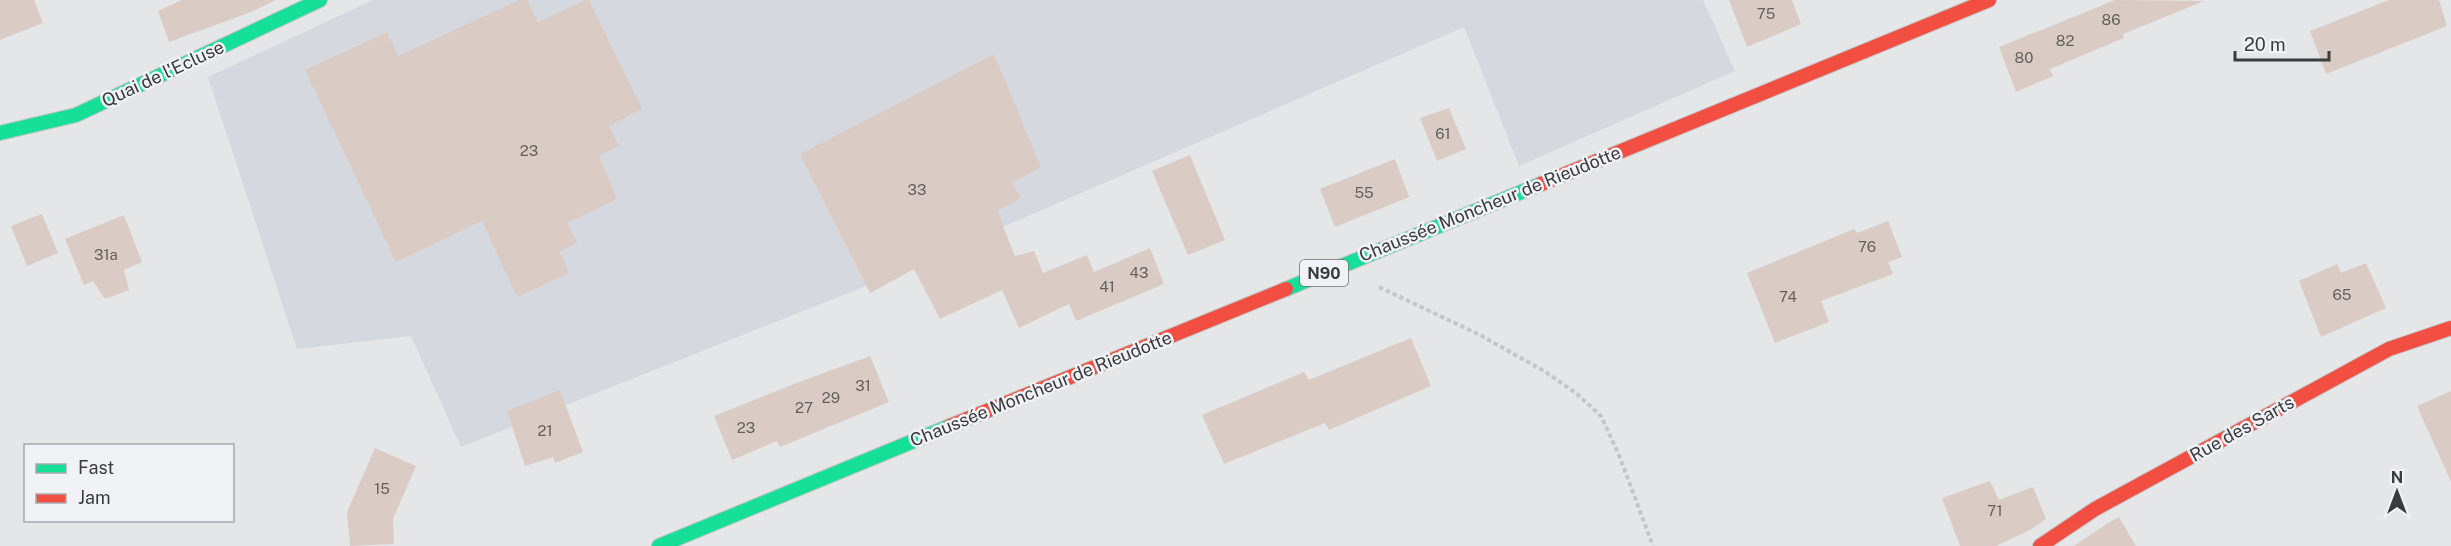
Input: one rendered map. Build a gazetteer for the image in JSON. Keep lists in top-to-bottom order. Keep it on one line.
{"streets":{"main road":["Quai de l'Ecluse","Chaussée Moncheur de Rieudotte","N90","Rue des Sarts"]},"house_numbers":["75","86","82","80","61","23","33","55","76","31a","43","41","65","74","31","29","27","23","21","15","71"],"legend":["Fast","Jam"],"scale_bar":"20 m","north":"top"}
